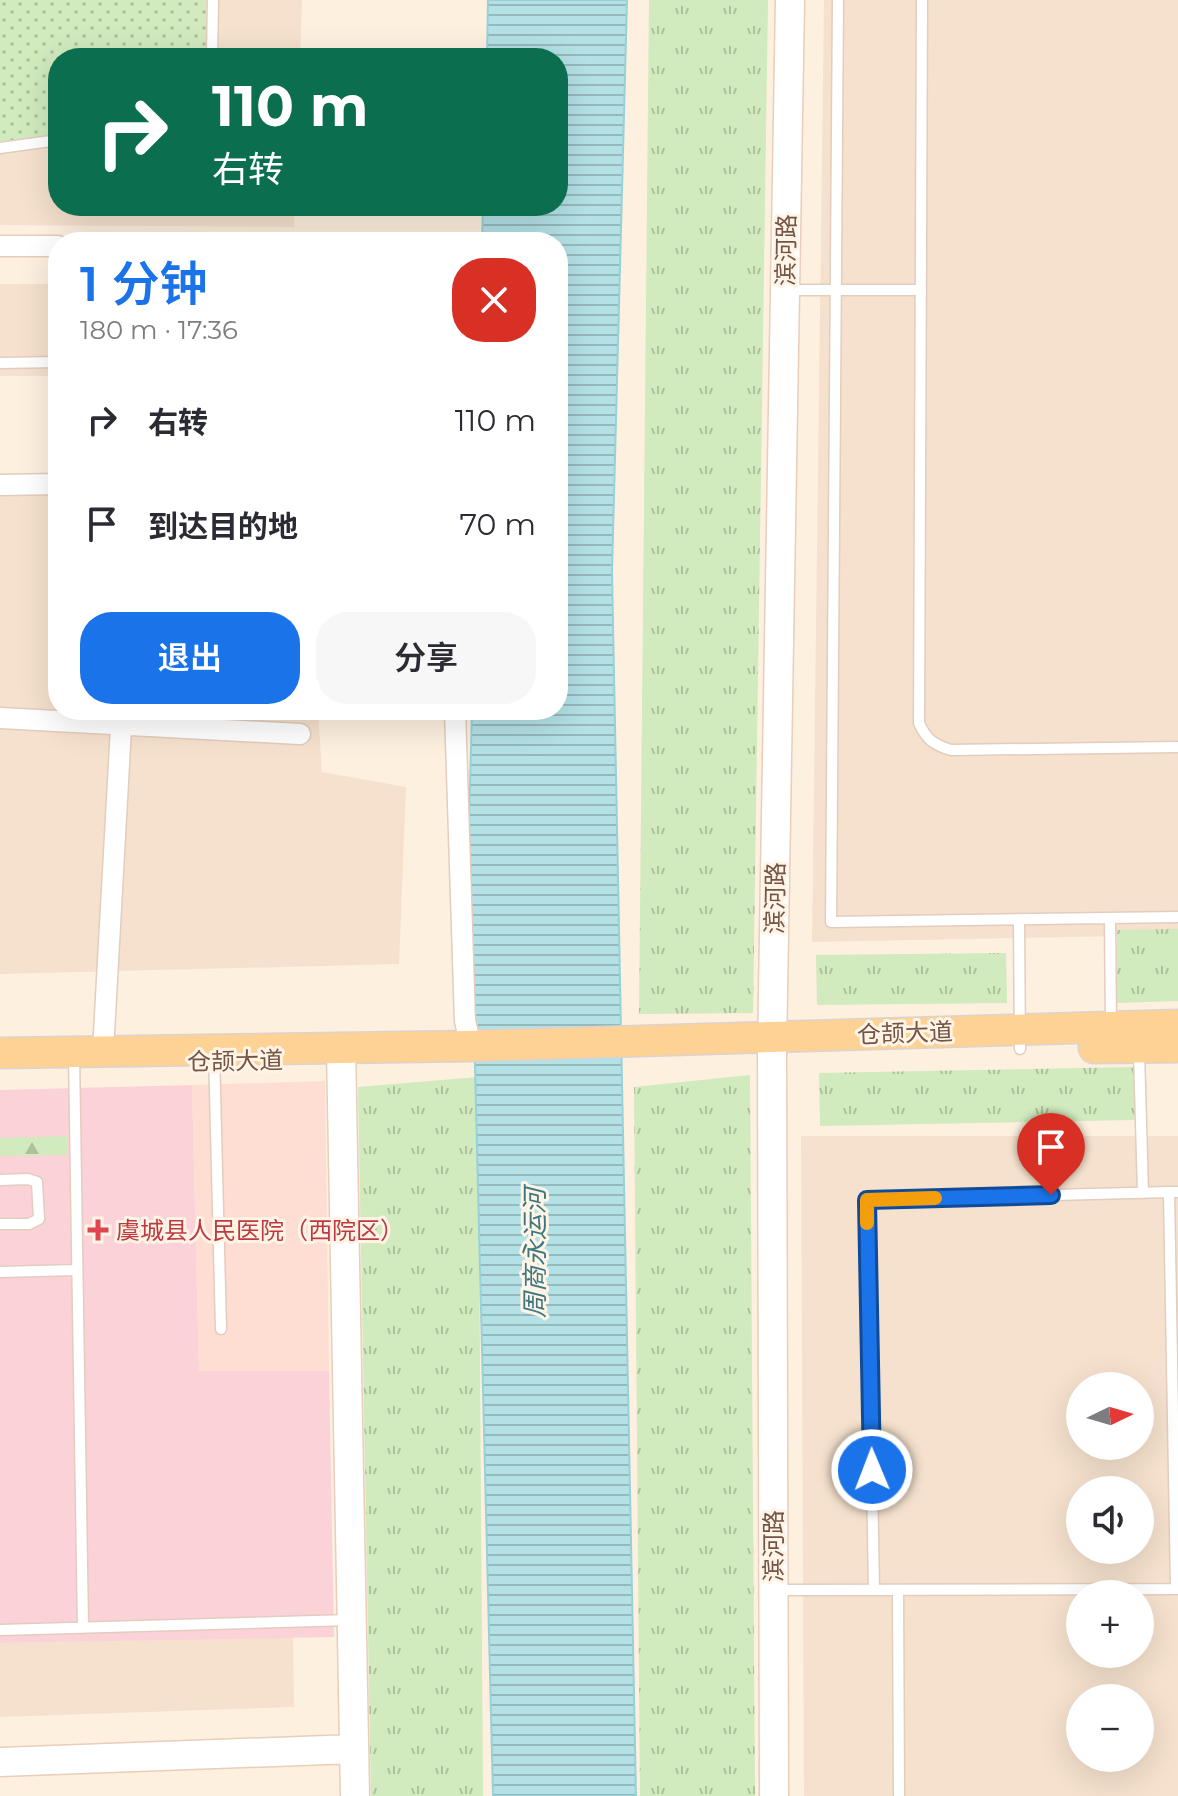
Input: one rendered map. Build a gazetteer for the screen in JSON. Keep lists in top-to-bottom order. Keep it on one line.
{"streets":{"main road":["仓颉大道"],"street":["滨河路"]},"crossings":[["滨河路","仓颉大道"]],"water":["周商永运河"],"places":{"health":["虞城县人民医院（西院区）"]},"north":"right","page":{"turn":["110 m","右转"],"heading":["1 分钟","180 m · 17:36"],"list":[{"name":"右转","value":"110 m"},{"name":"到达目的地","value":"70 m"}],"buttons":["退出","分享"],"map_buttons":["+","−"]}}
